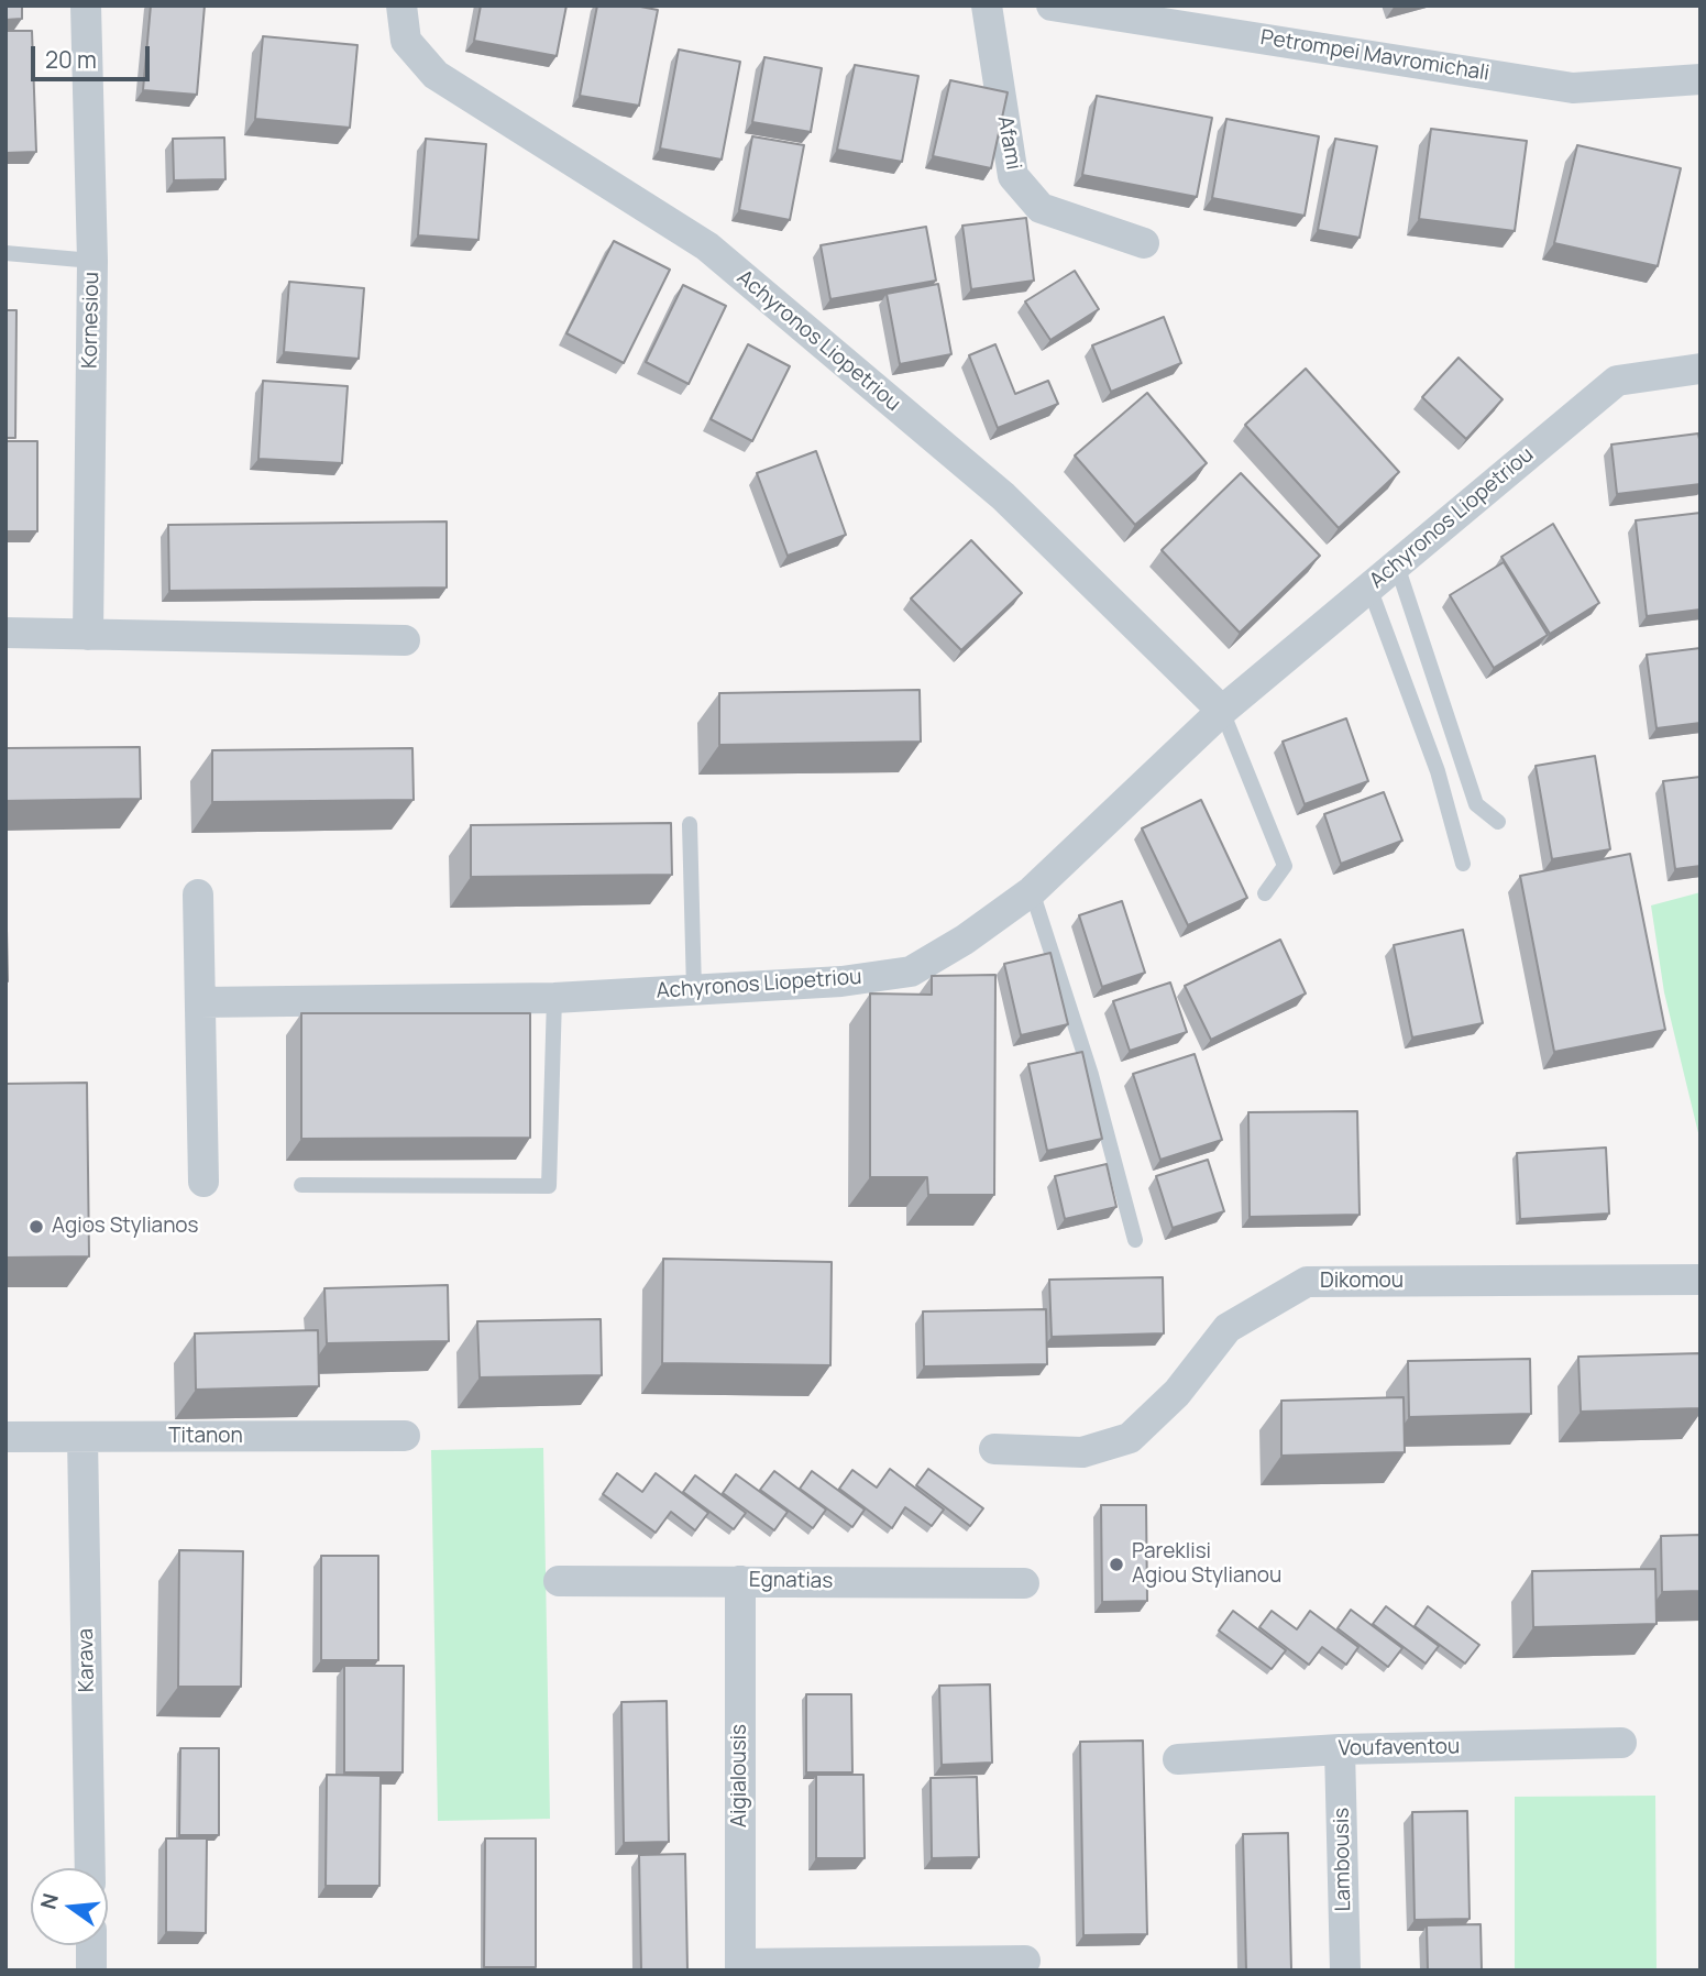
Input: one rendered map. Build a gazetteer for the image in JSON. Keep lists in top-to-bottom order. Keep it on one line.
{"streets":{"street":["Petrompei Mavromichali","Afami","Kornesiou","Achyronos Liopetriou","Dikomou","Titanon","Egnatias","Karava","Voufaventou","Aigialousis","Lambousis"]},"crossings":[["Titanon","Karava"],["Egnatias","Aigialousis"],["Voufaventou","Lambousis"]],"places":["Agios Stylianos","Pareklisi Agiou Stylianou"],"scale_bar":"20 m","north":"left"}
